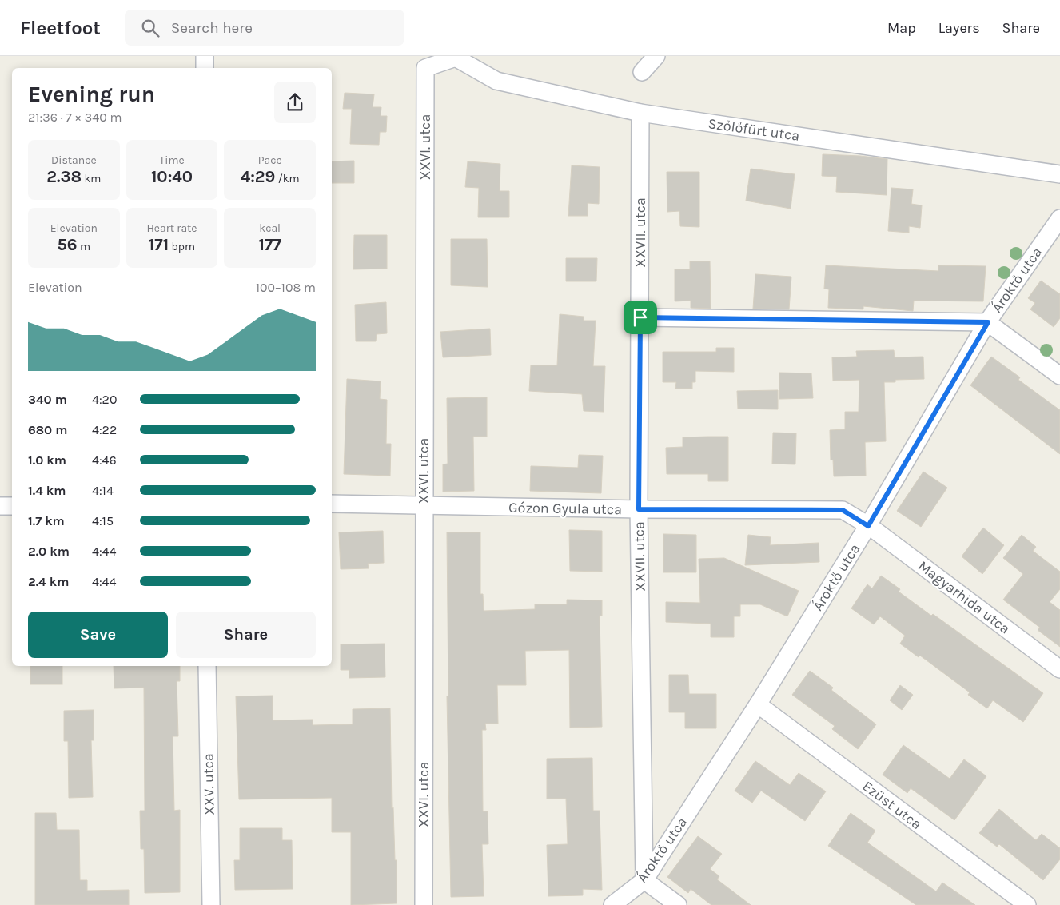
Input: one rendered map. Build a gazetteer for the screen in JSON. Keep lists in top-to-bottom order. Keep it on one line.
{"streets":{"street":["Szőlőfürt utca","XXVI. utca","XXVII. utca","Ároktő utca","Gózon Gyula utca","Magyarhida utca","XXV. utca","Ezüst utca"]},"crossings":[["Szőlőfürt utca","XXVI. utca"],["Szőlőfürt utca","XXVII. utca"],["XXVI. utca","Gózon Gyula utca"],["XXVII. utca","Ároktő utca"],["XXVII. utca","Gózon Gyula utca"],["Ároktő utca","Gózon Gyula utca"],["Ároktő utca","Magyarhida utca"],["Ároktő utca","Ezüst utca"],["Gózon Gyula utca","Magyarhida utca"]],"page":{"header":"Fleetfoot","search":"Search here","nav":["Map","Layers","Share"],"heading":["Evening run","21:36 · 7 × 340 m"],"stats":[["Distance","2.38 km"],["Time","10:40"],["Pace","4:29 /km"],["Elevation","56 m"],["Heart rate","171 bpm"],["kcal","177"]],"chart":["Elevation","100–108 m"],"list":[{"name":"340 m","note":"4:20"},{"name":"680 m","note":"4:22"},{"name":"1.0 km","note":"4:46"},{"name":"1.4 km","note":"4:14"},{"name":"1.7 km","note":"4:15"},{"name":"2.0 km","note":"4:44"},{"name":"2.4 km","note":"4:44"}],"buttons":["Save","Share"]}}
